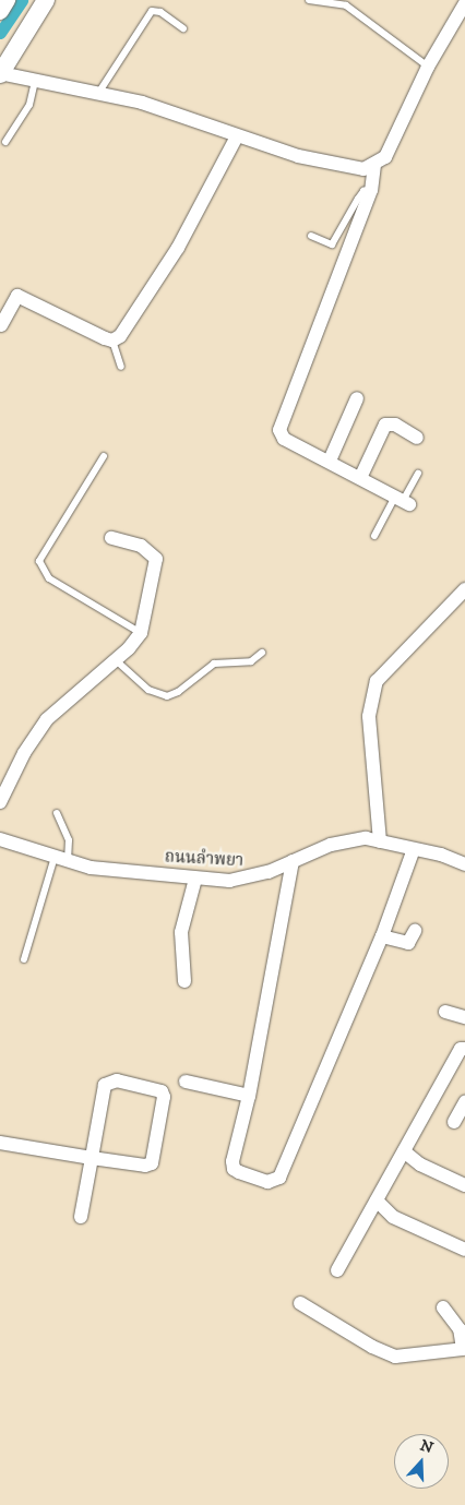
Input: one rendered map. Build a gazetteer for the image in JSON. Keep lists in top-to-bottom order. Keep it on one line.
{"streets":{"street":["ถนนลำพยา"]},"north":"top"}
